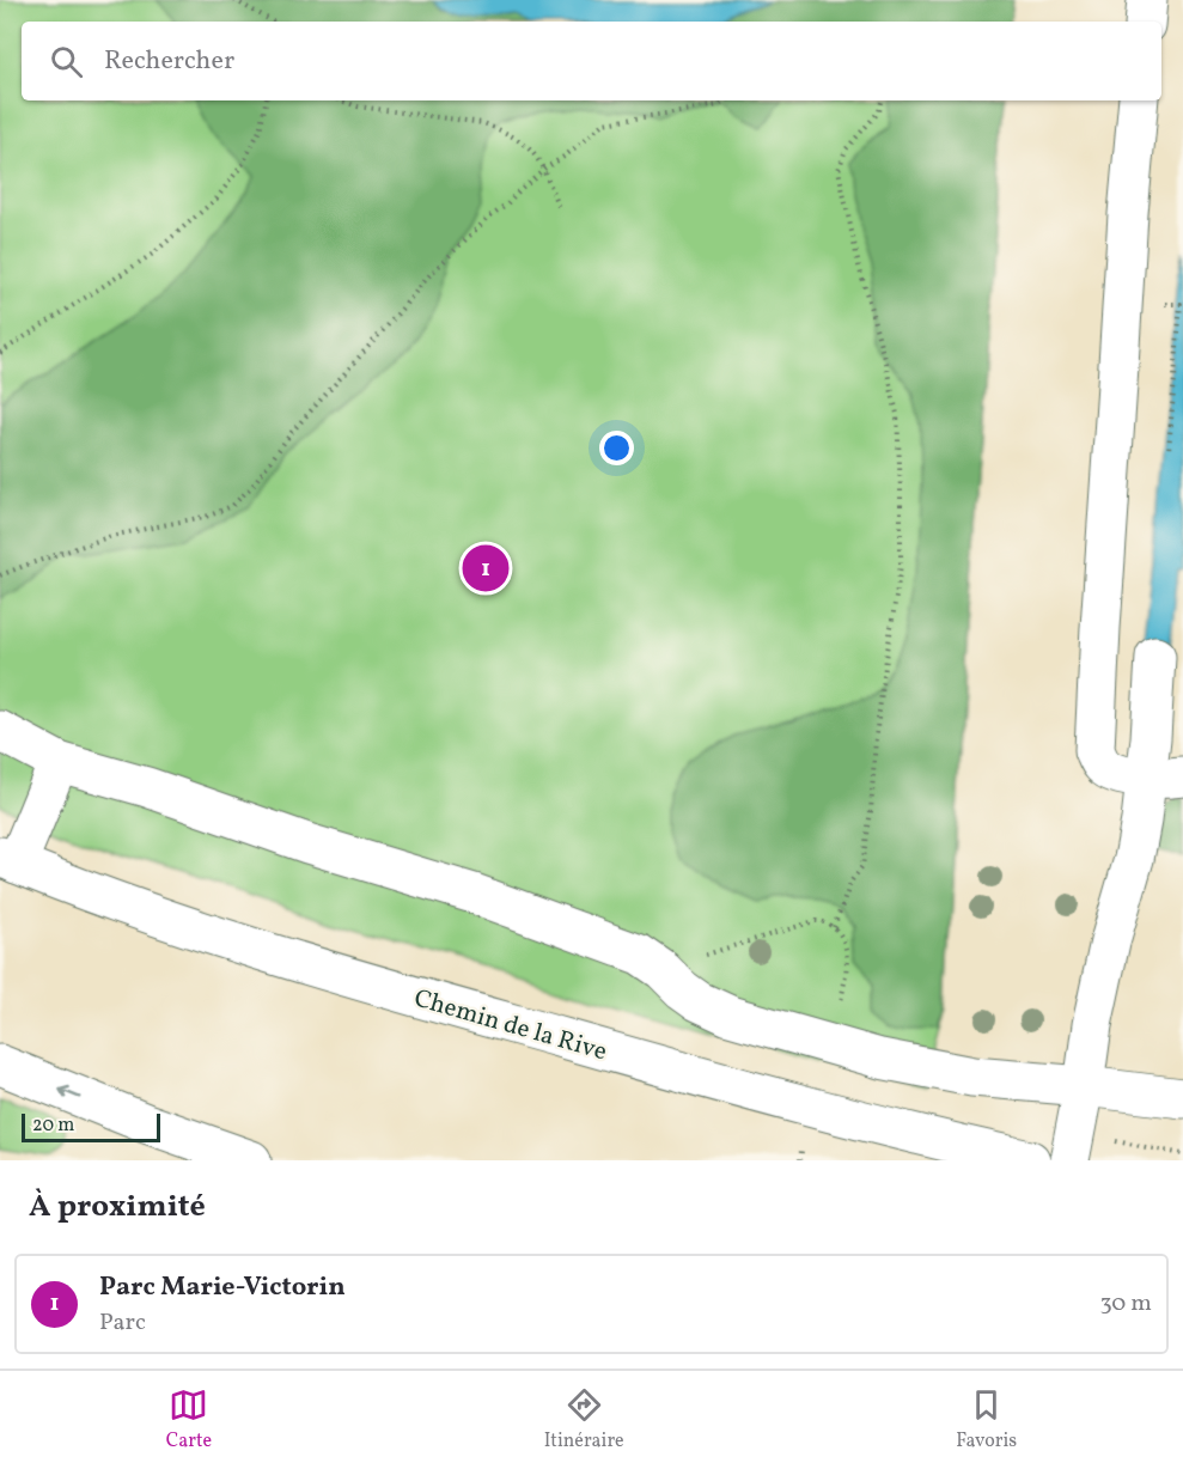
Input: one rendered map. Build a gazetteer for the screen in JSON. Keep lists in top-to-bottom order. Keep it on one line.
{"streets":{"main road":["Chemin de la Rive"]},"scale_bar":"20 m","page":{"search":"Rechercher","pins":"1","scale":"20 m","heading":"À proximité","list":[{"mark":"1","name":"Parc Marie-Victorin","note":"Parc","value":"30 m"}],"nav":["Carte","Itinéraire","Favoris"]}}
